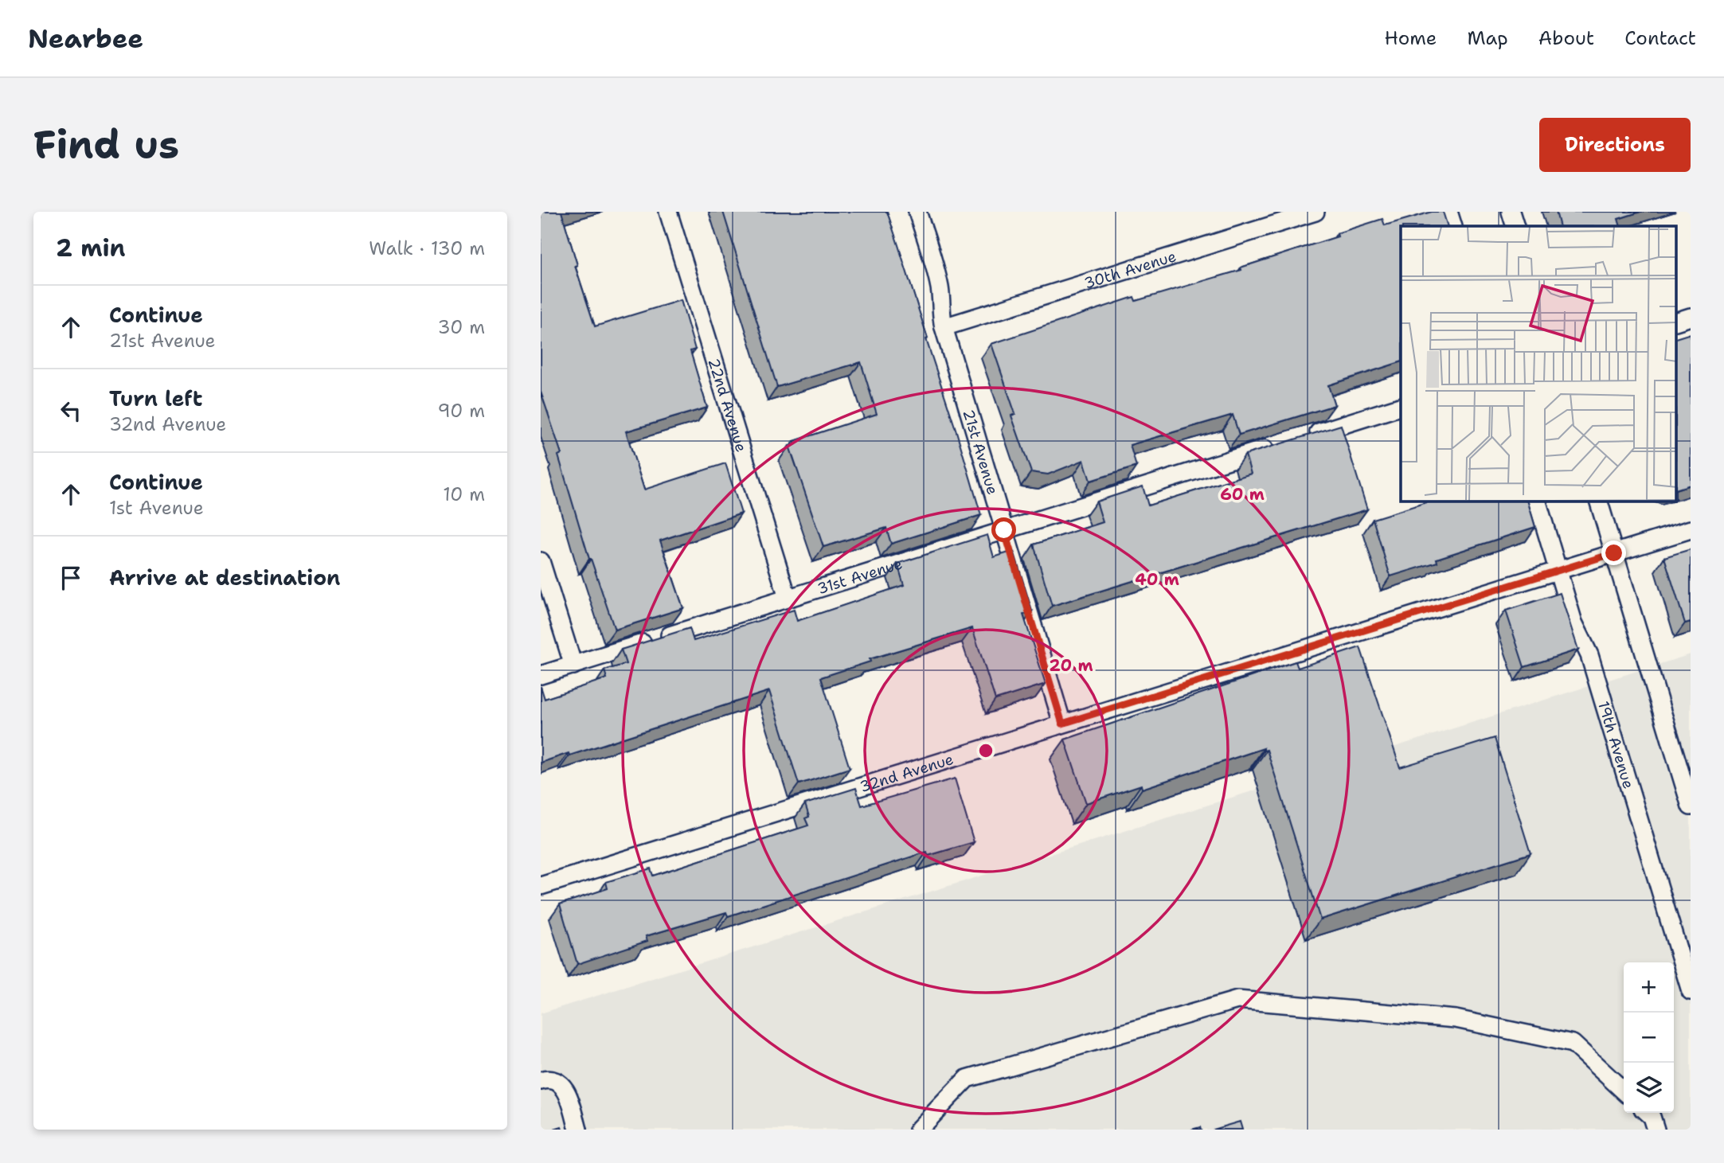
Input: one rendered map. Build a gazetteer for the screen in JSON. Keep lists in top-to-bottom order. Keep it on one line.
{"streets":{"lane":["30th Avenue","22nd Avenue","21st Avenue","31st Avenue","19th Avenue","32nd Avenue"]},"crossings":[["30th Avenue","21st Avenue"],["22nd Avenue","31st Avenue"],["21st Avenue","31st Avenue"],["21st Avenue","32nd Avenue"],["19th Avenue","32nd Avenue"]],"page":{"header":"Nearbee","nav":["Home","Map","About","Contact"],"buttons":"Directions","title":"Find us","heading":["2 min","Walk · 130 m"],"list":[["Continue","21st Avenue","30 m"],["Turn left","32nd Avenue","90 m"],["Continue","1st Avenue","10 m"],"Arrive at destination"],"map_buttons":["+","−"]},"rings":["60 m","40 m","20 m"]}
